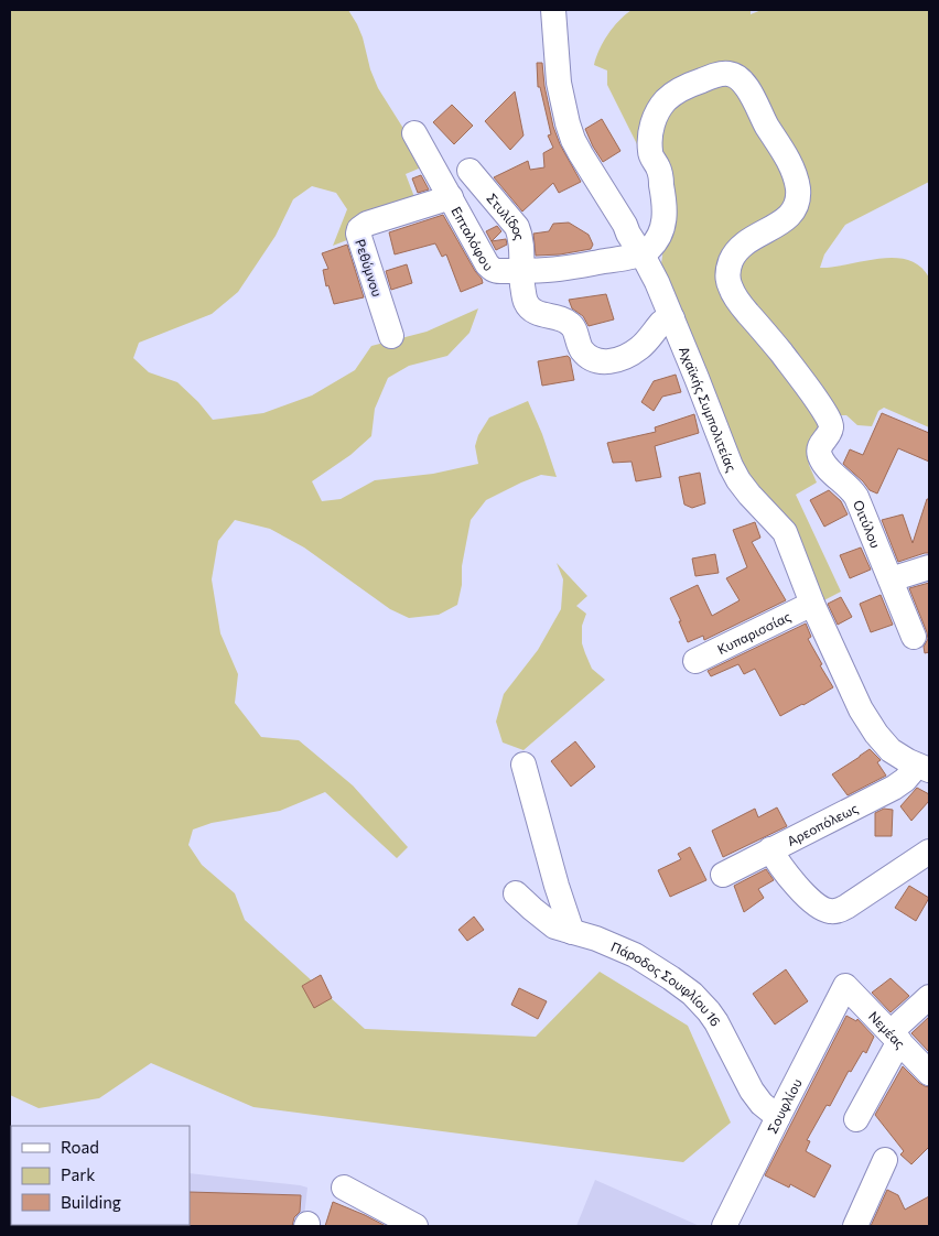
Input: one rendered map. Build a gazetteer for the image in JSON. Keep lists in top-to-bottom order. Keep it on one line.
{"streets":{"street":["Στυλίδος","Επταλόφου","Ρεθύμνου","Αχαϊκής Συμπολιτείας","Οιτύλου","Κυπαρισσίας","Αρεοπόλεως","Πάροδος Σουφλίου 16","Νεμέας","Σουφλίου"]},"crossings":[["Στυλίδος","Επταλόφου"],["Στυλίδος","Αχαϊκής Συμπολιτείας"],["Επταλόφου","Ρεθύμνου"],["Επταλόφου","Αχαϊκής Συμπολιτείας"],["Επταλόφου","Οιτύλου"],["Αχαϊκής Συμπολιτείας","Οιτύλου"],["Αχαϊκής Συμπολιτείας","Κυπαρισσίας"],["Αχαϊκής Συμπολιτείας","Αρεοπόλεως"],["Πάροδος Σουφλίου 16","Σουφλίου"],["Νεμέας","Σουφλίου"]],"legend":["Road","Park","Building"]}
